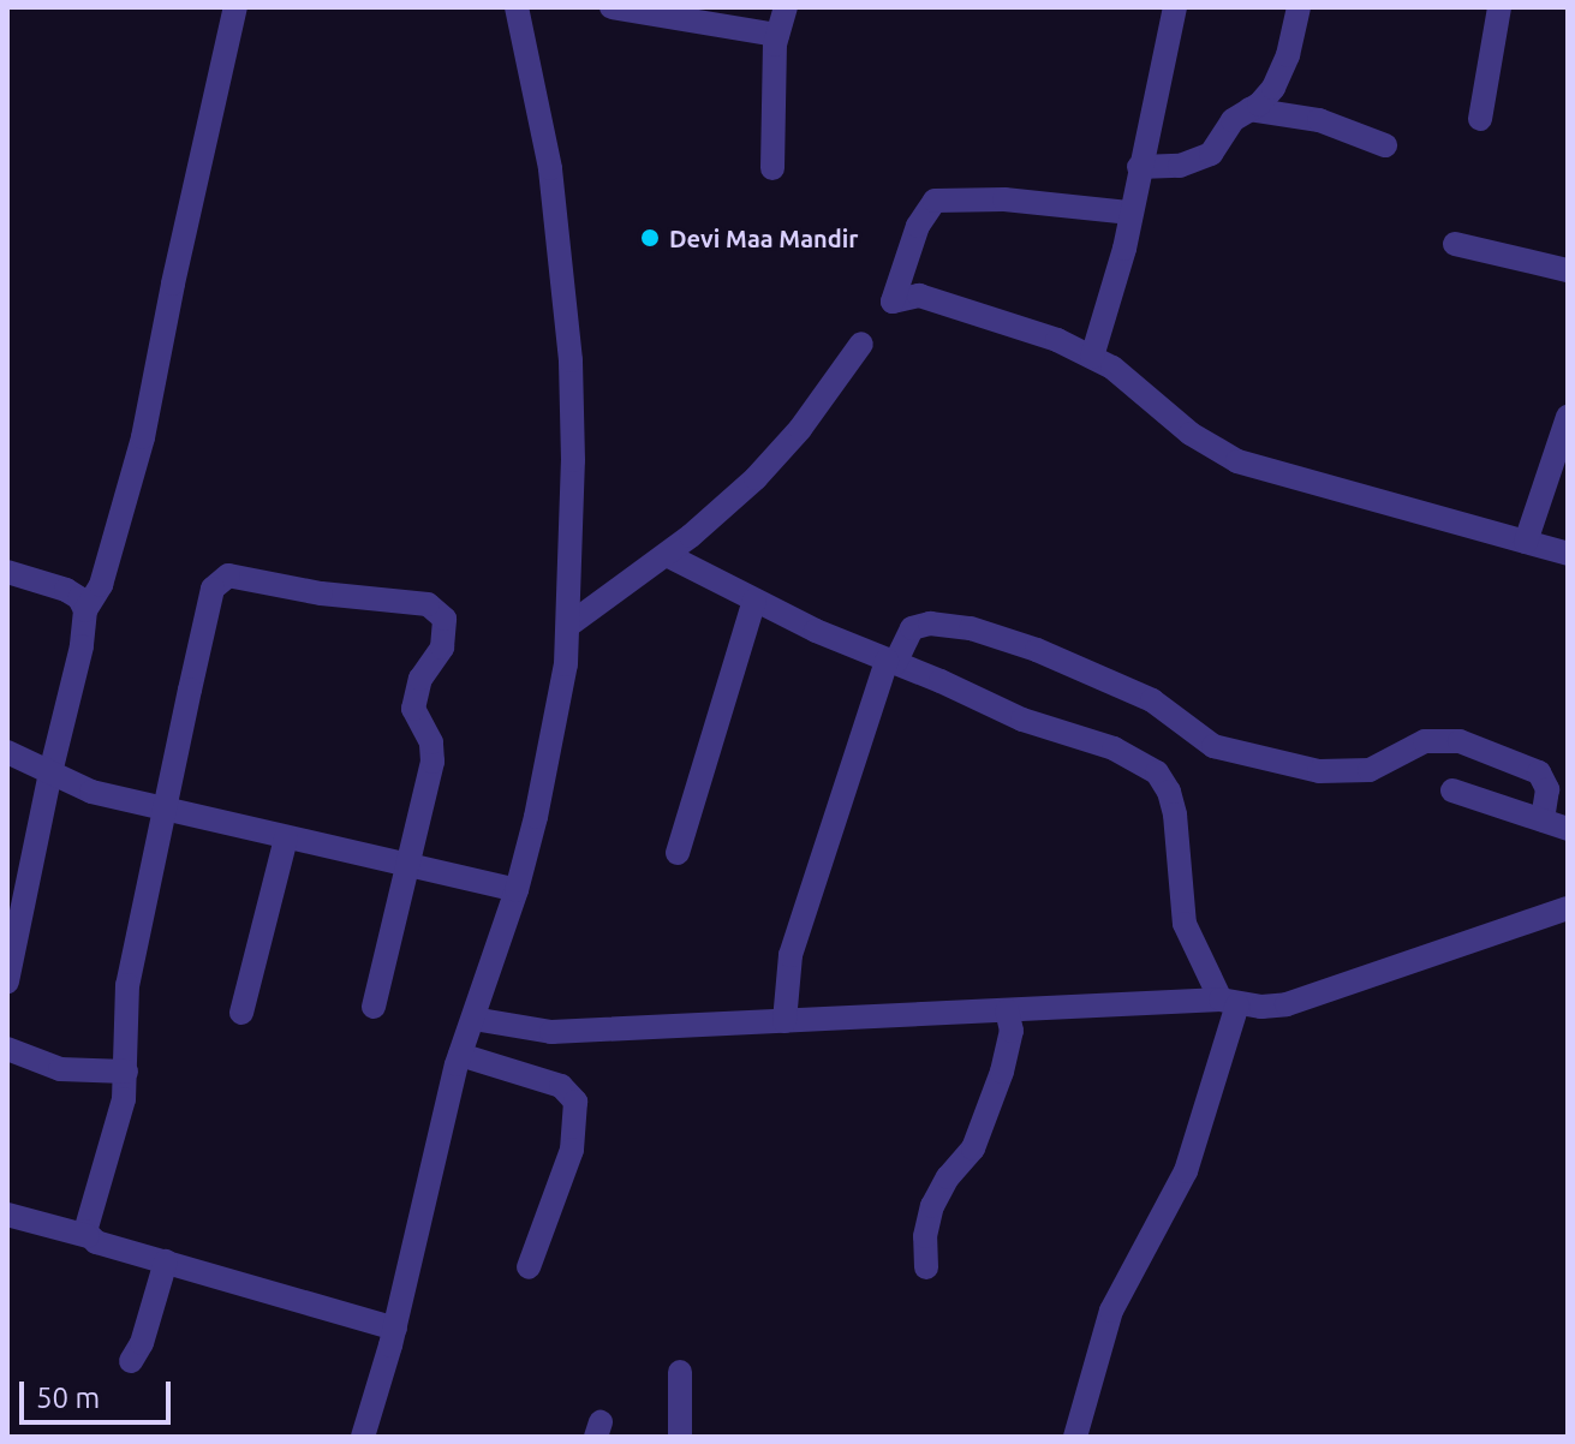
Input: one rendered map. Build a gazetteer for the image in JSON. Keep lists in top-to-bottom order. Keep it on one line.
{"places":["Devi Maa Mandir"],"scale_bar":"50 m"}
